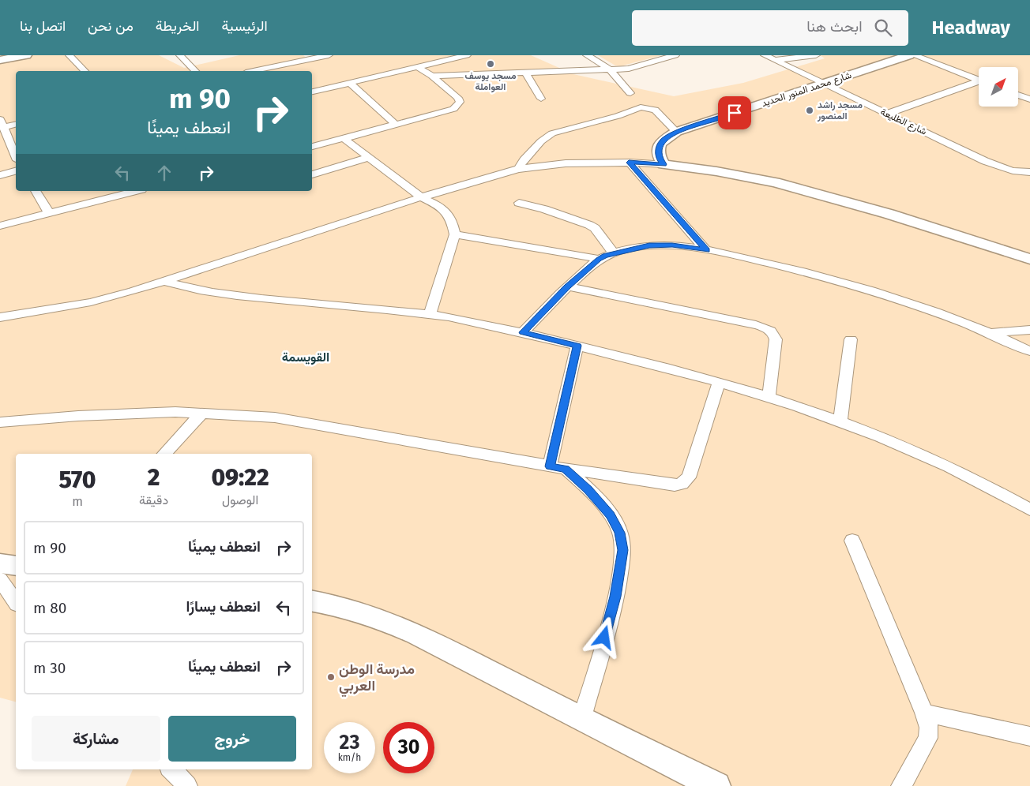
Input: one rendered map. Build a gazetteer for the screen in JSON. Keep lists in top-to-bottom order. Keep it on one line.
{"streets":{"street":["شارع محمد المنور الحديد","شارع الطليعة"]},"crossings":[["شارع محمد المنور الحديد","شارع الطليعة"]],"districts":["القويسمة"],"places":["مسجد يوسف العواملة","مسجد راشد المنصور","مدرسة الوطن العربي"],"north":"top right","page":{"header":"Headway","search":"ابحث هنا","nav":["الرئيسية","الخريطة","من نحن","اتصل بنا"],"turn":["90 m","انعطف يمينًا"],"eta":["09:22","الوصول","2","دقيقة","570","m"],"list":[{"name":"انعطف يمينًا","value":"90 m"},{"name":"انعطف يسارًا","value":"80 m"},{"name":"انعطف يمينًا","value":"30 m"}],"buttons":["خروج","مشاركة"],"speed":"23 km/h","limit":"30"}}
